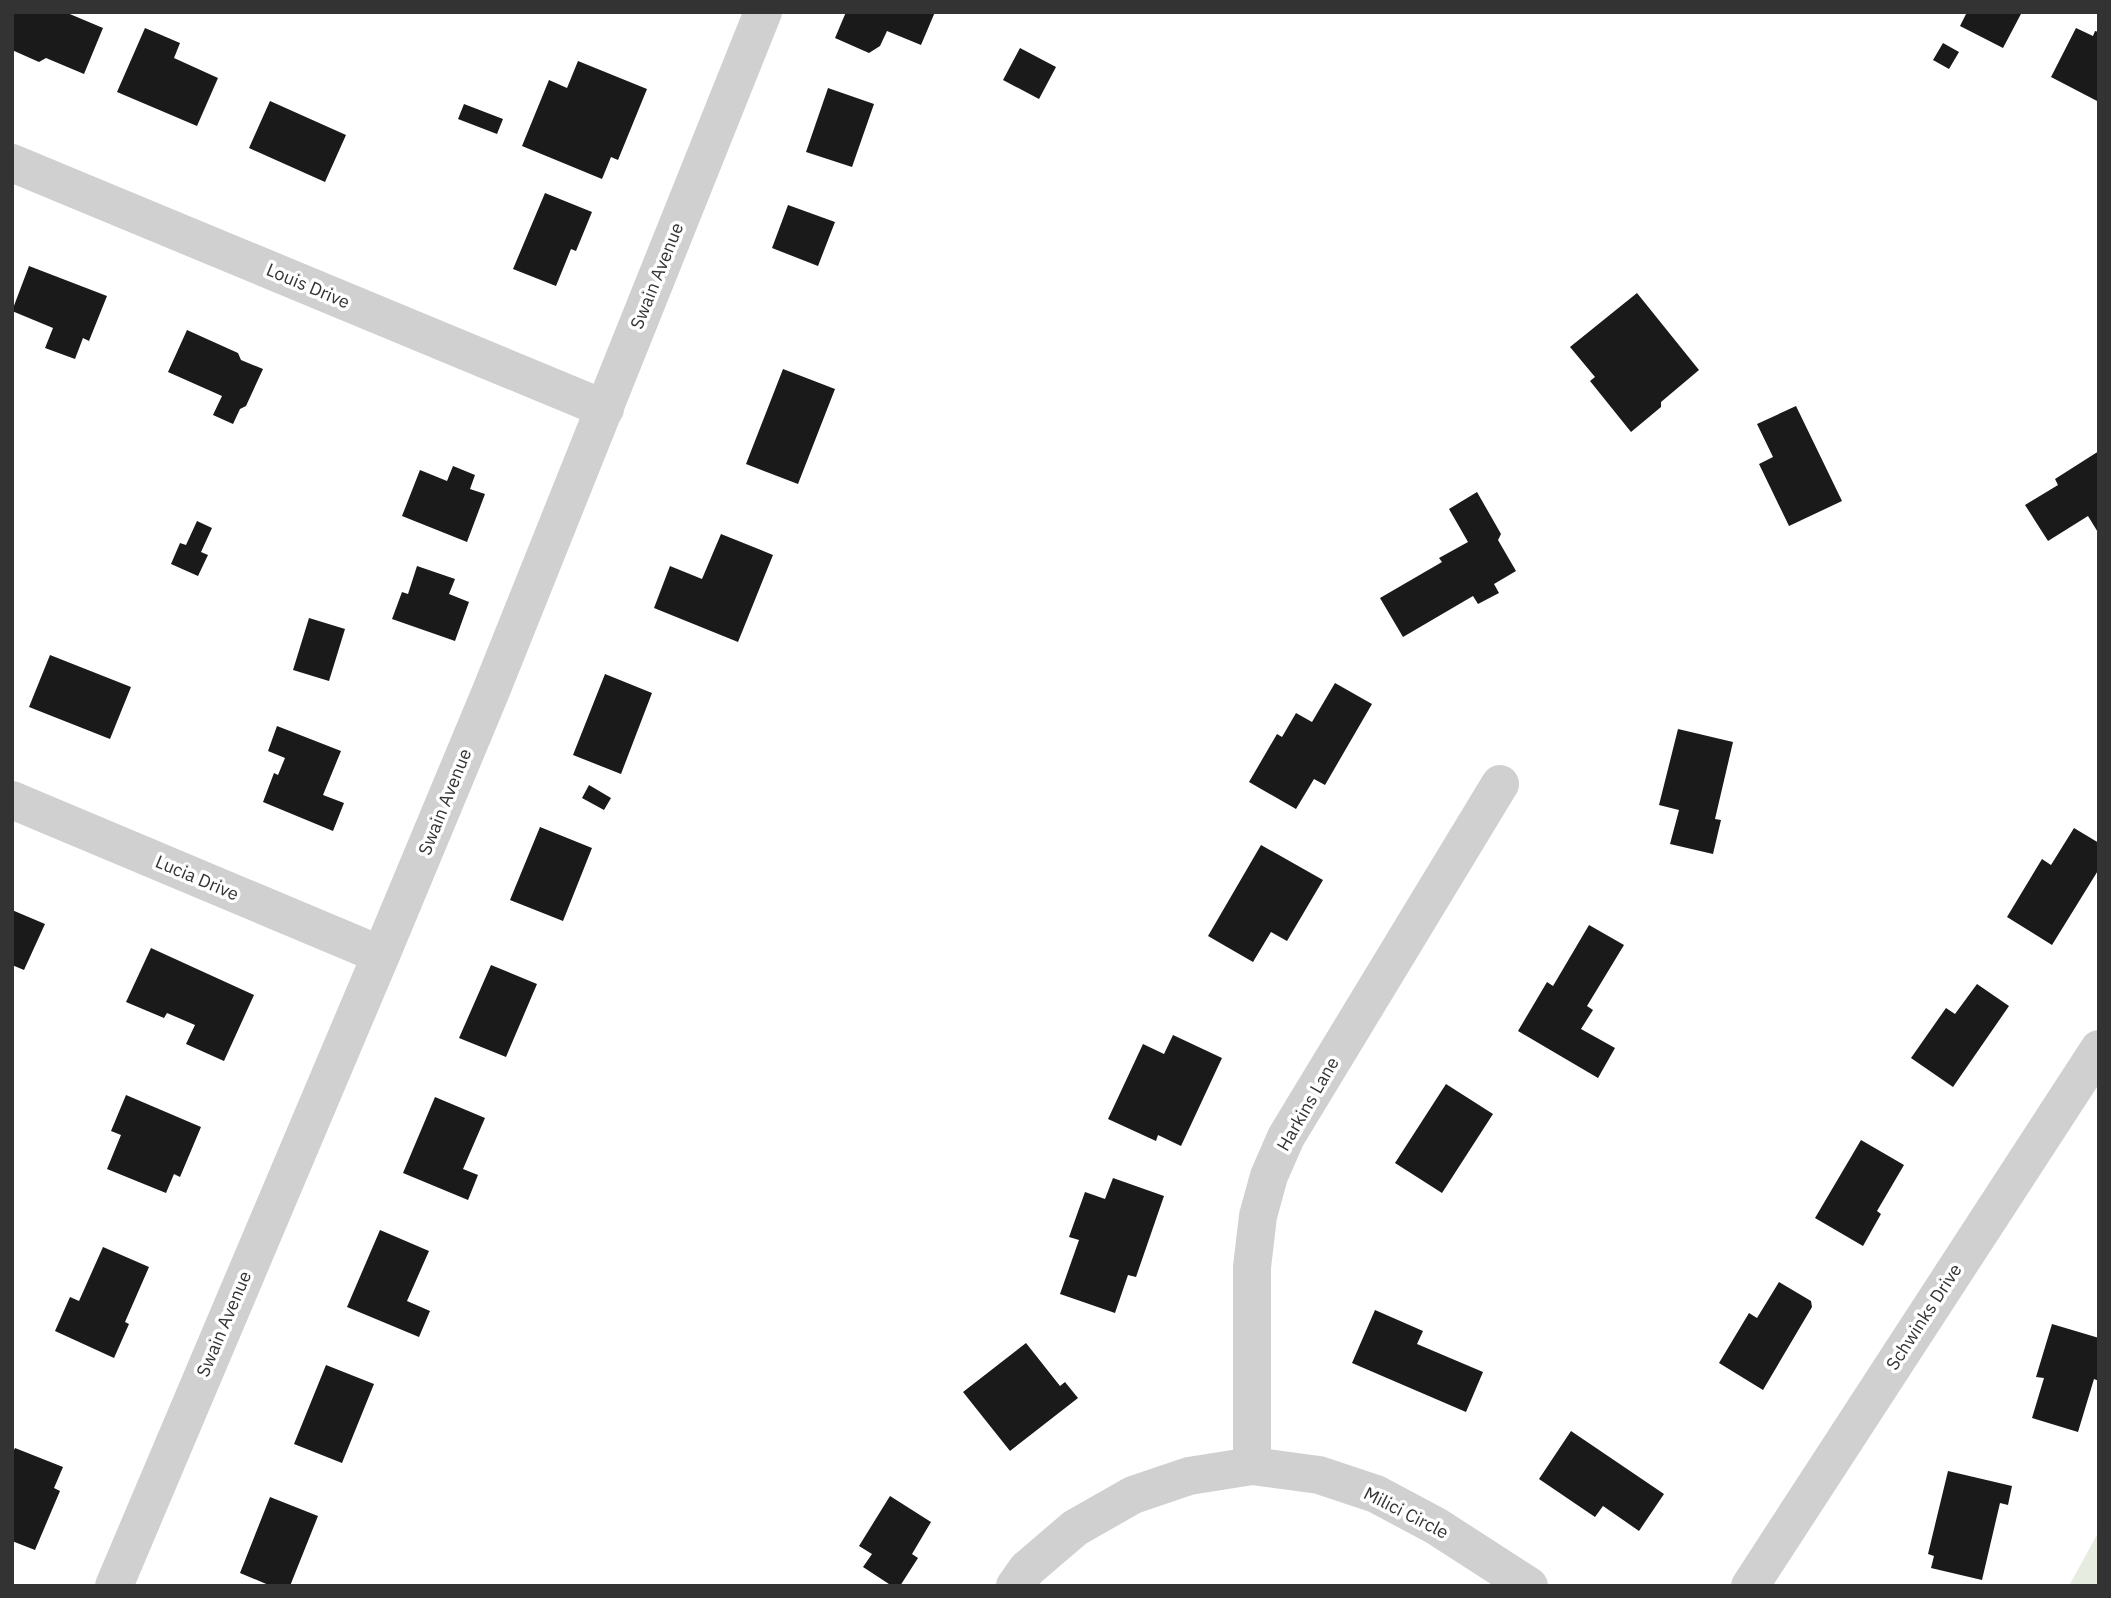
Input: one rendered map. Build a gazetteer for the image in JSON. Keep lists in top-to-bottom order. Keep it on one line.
{"streets":{"street":["Swain Avenue","Louis Drive","Lucia Drive","Harkins Lane","Schwinks Drive","Milici Circle"]},"crossings":[["Swain Avenue","Louis Drive"],["Swain Avenue","Lucia Drive"],["Harkins Lane","Milici Circle"]]}
